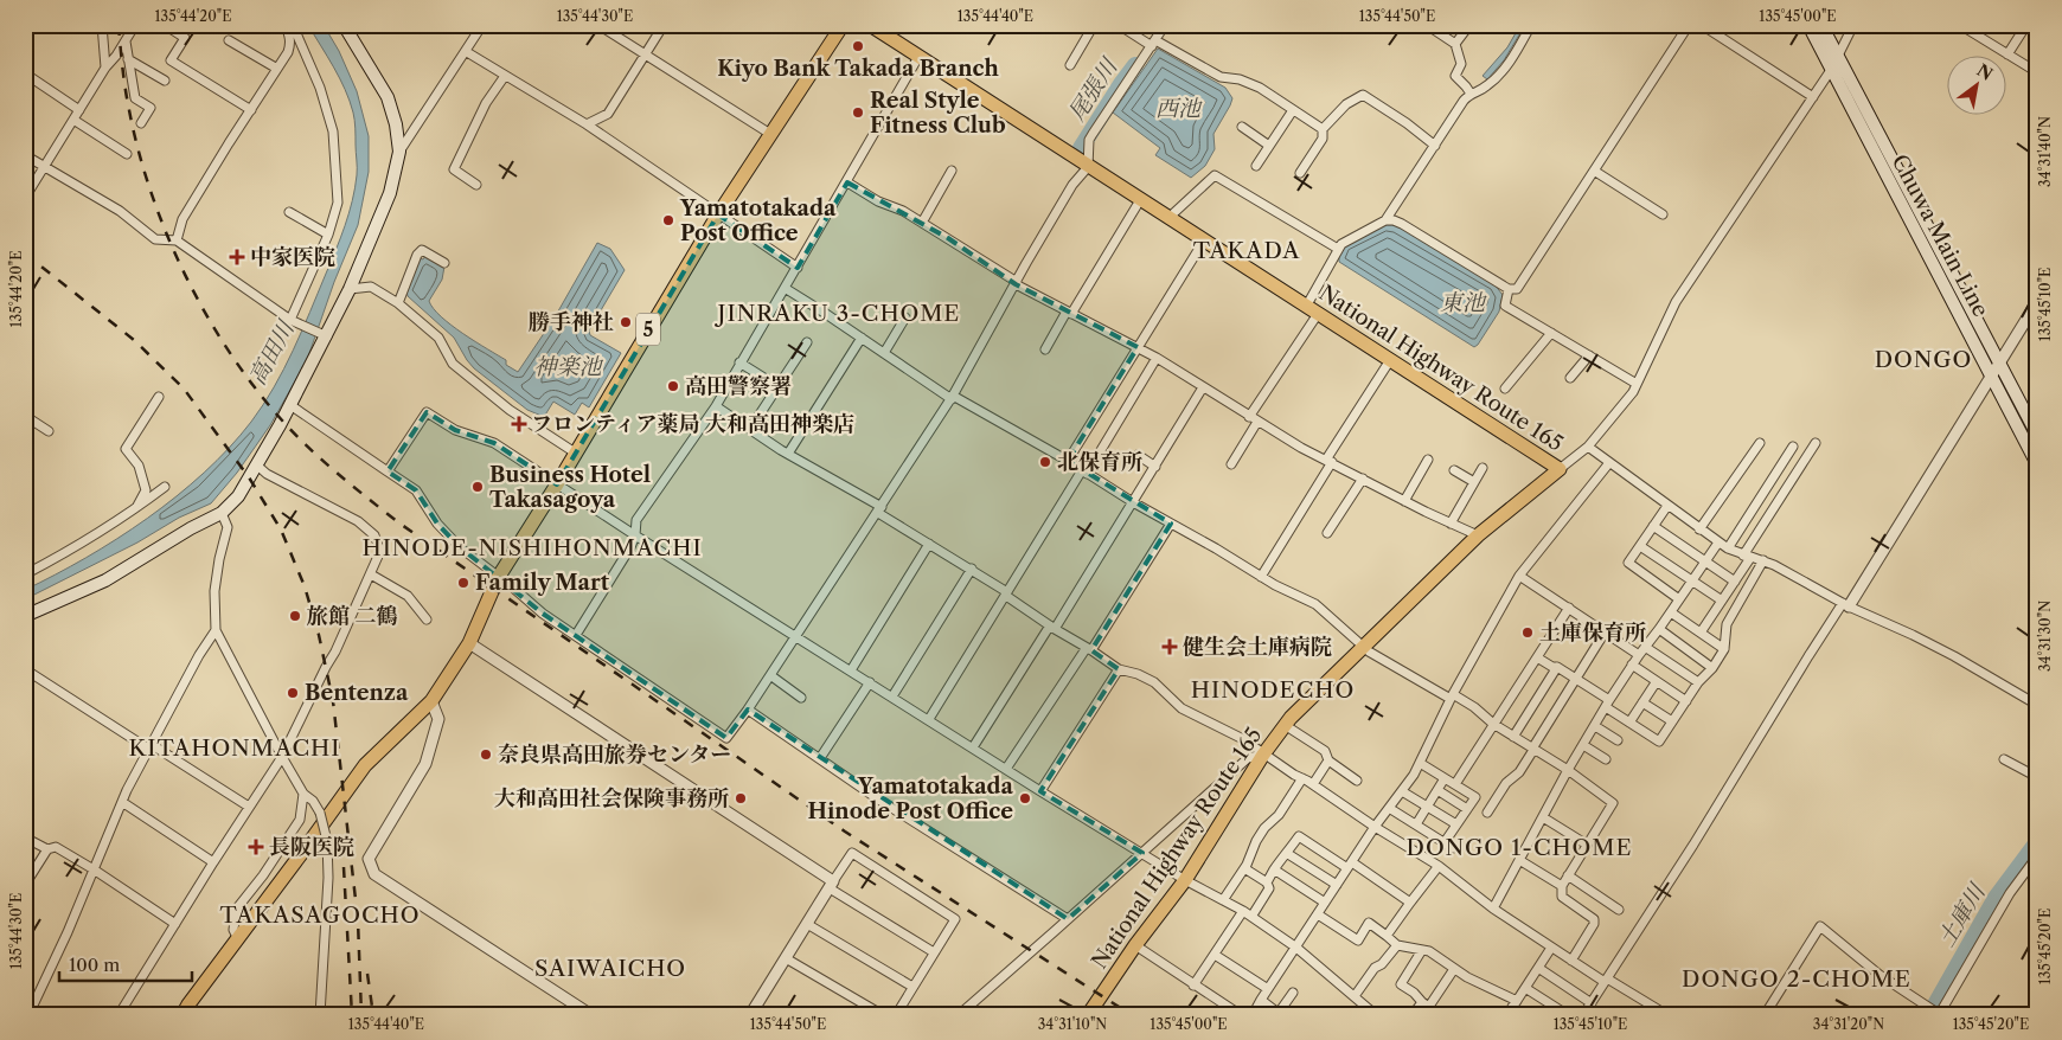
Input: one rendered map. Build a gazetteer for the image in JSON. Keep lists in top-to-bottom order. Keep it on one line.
{"streets":{"main road":["Chuwa Main Line","5","National Highway Route 165"]},"districts":["TAKADA","JINRAKU 3-CHOME","DONGO","HINODE-NISHIHONMACHI","HINODECHO","KITAHONMACHI","DONGO 1-CHOME","TAKASAGOCHO","SAIWAICHO","DONGO 2-CHOME"],"water":["尾張川","西池","東池","高田川","神楽池","土庫川"],"places":{"other":["Kiyo Bank Takada Branch","Real Style Fitness Club","Yamatotakada Post Office","勝手神社","高田警察署","北保育所","Business Hotel Takasagoya","Family Mart","旅館 二鶴","土庫保育所","Bentenza","奈良県高田旅券センター","大和高田社会保険事務所","Yamatotakada Hinode Post Office"],"health":["中家医院","フロンティア薬局 大和高田神楽店","健生会土庫病院","長阪医院"]},"scale_bar":"100 m","north":"top right","coordinates":["135°44'20\"E","135°44'30\"E","135°44'40\"E","135°44'50\"E","135°45'00\"E","34°31'40\"N","135°45'10\"E","34°31'30\"N","135°45'20\"E","34°31'10\"N","34°31'20\"N"]}
